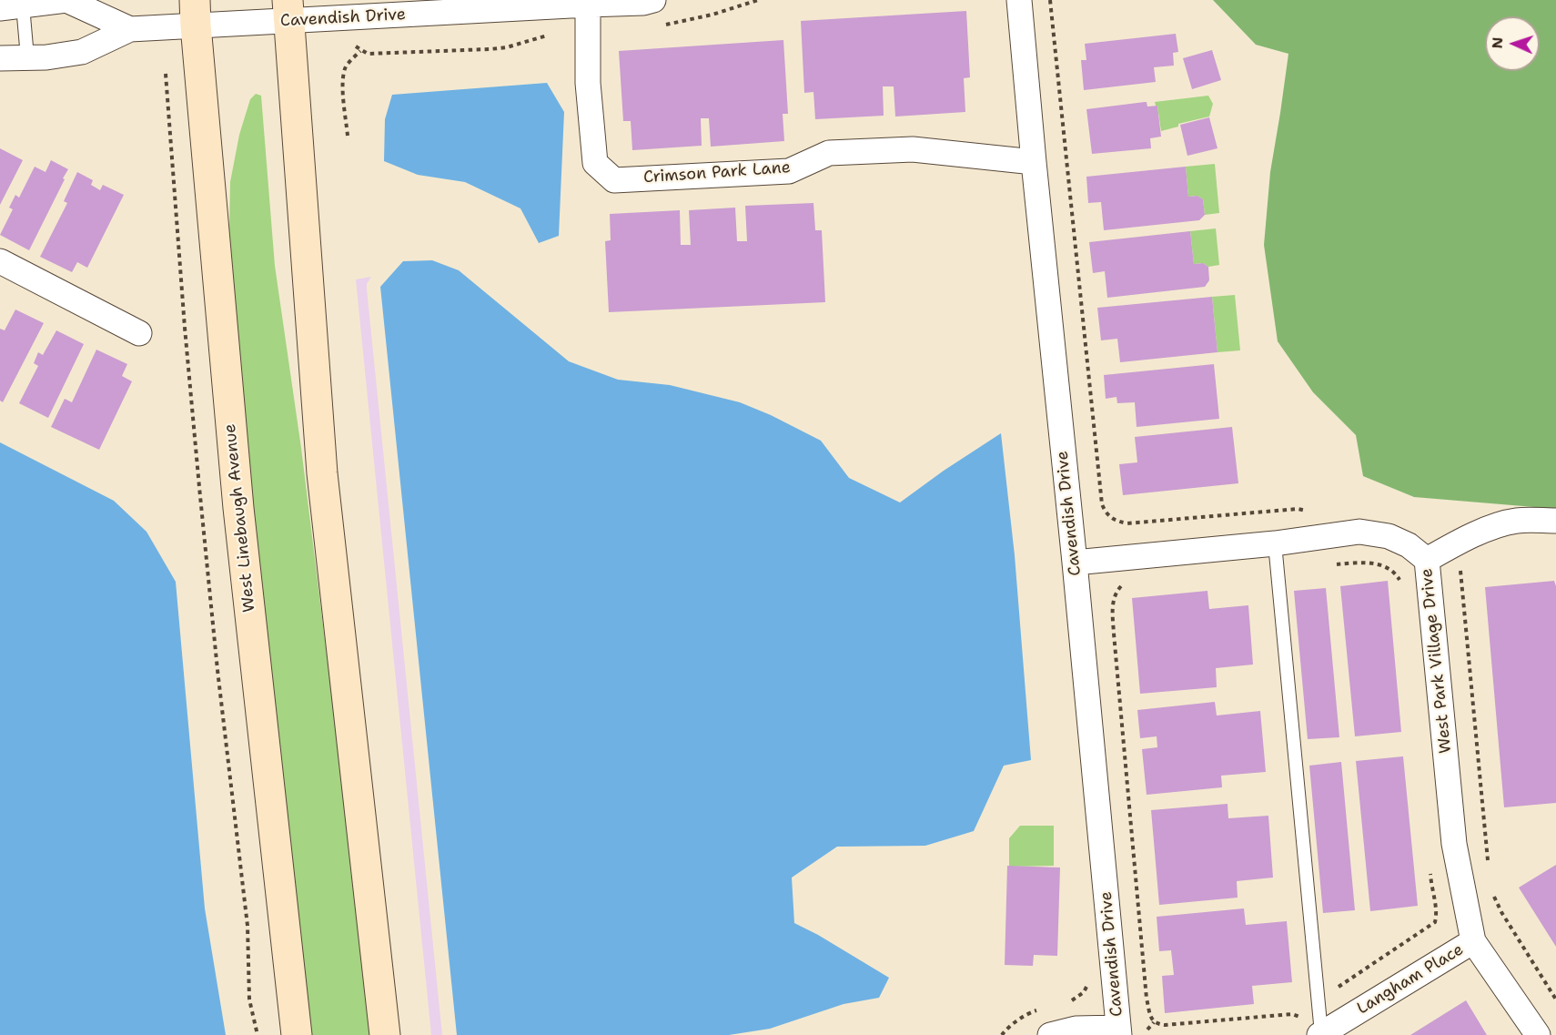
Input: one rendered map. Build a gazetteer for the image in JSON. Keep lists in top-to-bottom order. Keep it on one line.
{"streets":{"main road":["West Linebaugh Avenue"],"street":["Cavendish Drive","Crimson Park Lane","West Park Village Drive","Langham Place"]},"crossings":[["Cavendish Drive","Crimson Park Lane"],["Cavendish Drive","West Linebaugh Avenue"],["Cavendish Drive","West Park Village Drive"],["West Park Village Drive","Langham Place"]],"north":"left"}
